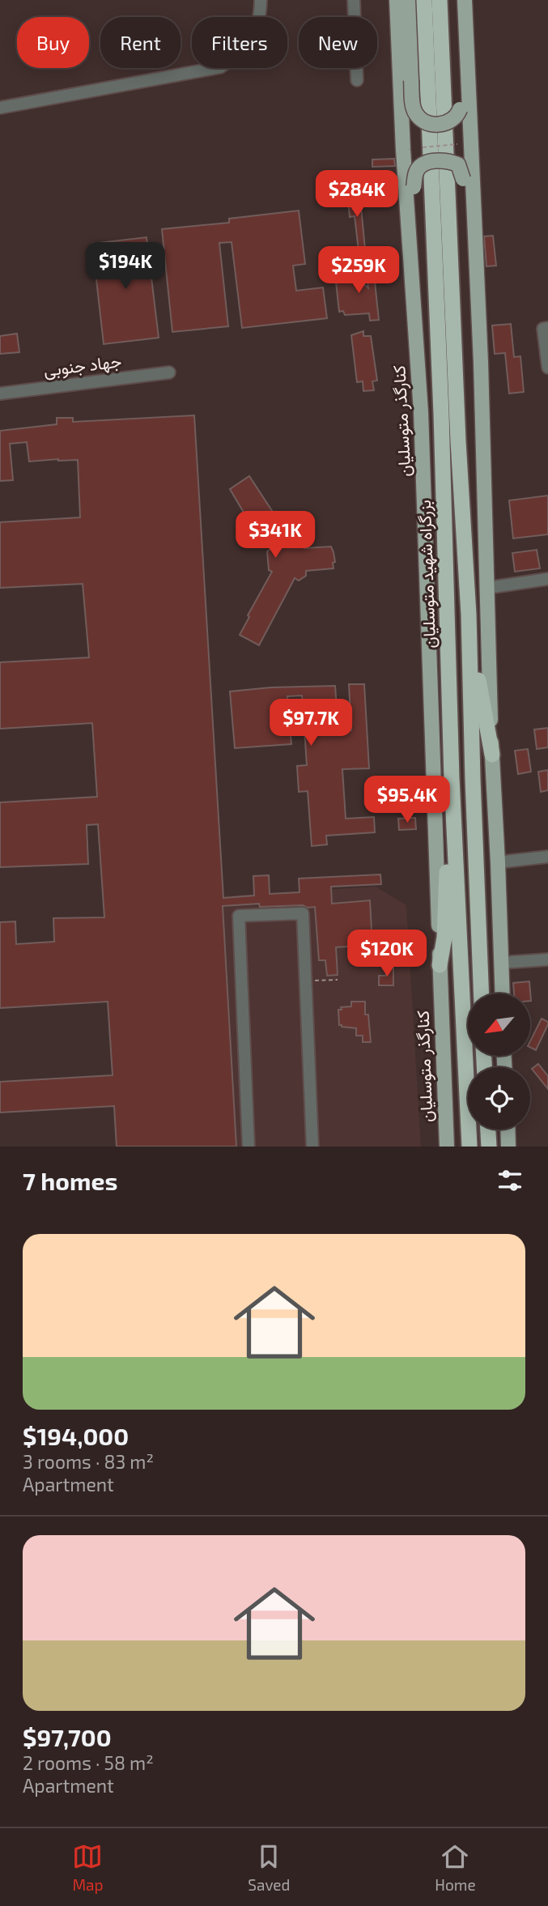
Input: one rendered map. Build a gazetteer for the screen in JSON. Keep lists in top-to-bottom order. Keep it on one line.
{"streets":{"highway":["بزرگراه شهید متوسلیان"],"main road":["کنارگذر متوسلیان"],"street":["جهاد جنوبی"]},"north":"bottom left","page":{"chip":["Buy","Rent","Filters","New"],"price":["$284K","$194K","$259K","$341K","$97.7K","$95.4K","$120K"],"heading":"7 homes","list":[{"name":"$194,000","note":"3 rooms · 83 m² · Apartment"},{"name":"$97,700","note":"2 rooms · 58 m² · Apartment"}],"tabs":["Map","Saved","Home"]}}
